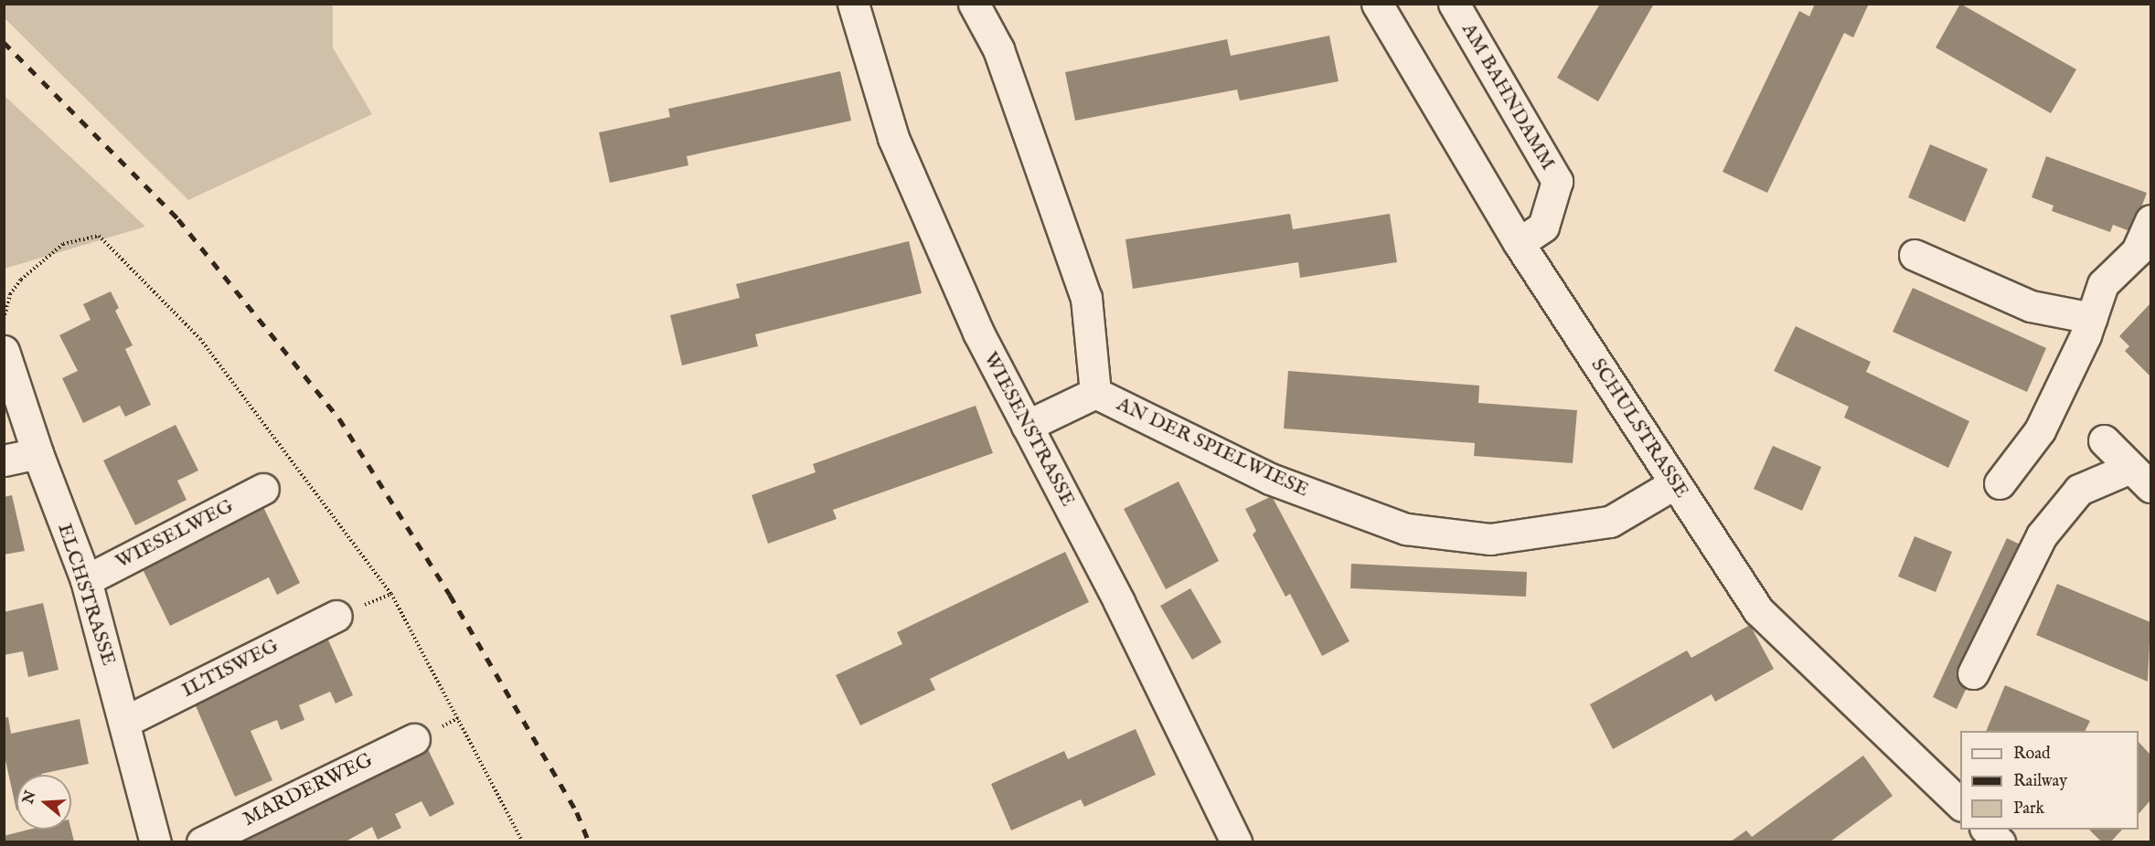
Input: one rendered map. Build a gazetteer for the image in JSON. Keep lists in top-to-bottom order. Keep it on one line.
{"streets":{"street":["AM BAHNDAMM","SCHULSTRASSE","WIESENSTRASSE","AN DER SPIELWIESE","WIESELWEG","ELCHSTRASSE","ILTISWEG","MARDERWEG"]},"crossings":[["AM BAHNDAMM","SCHULSTRASSE"],["SCHULSTRASSE","AN DER SPIELWIESE"],["WIESENSTRASSE","AN DER SPIELWIESE"],["WIESELWEG","ELCHSTRASSE"],["ELCHSTRASSE","ILTISWEG"]],"legend":["Road","Railway","Park"],"north":"left"}
